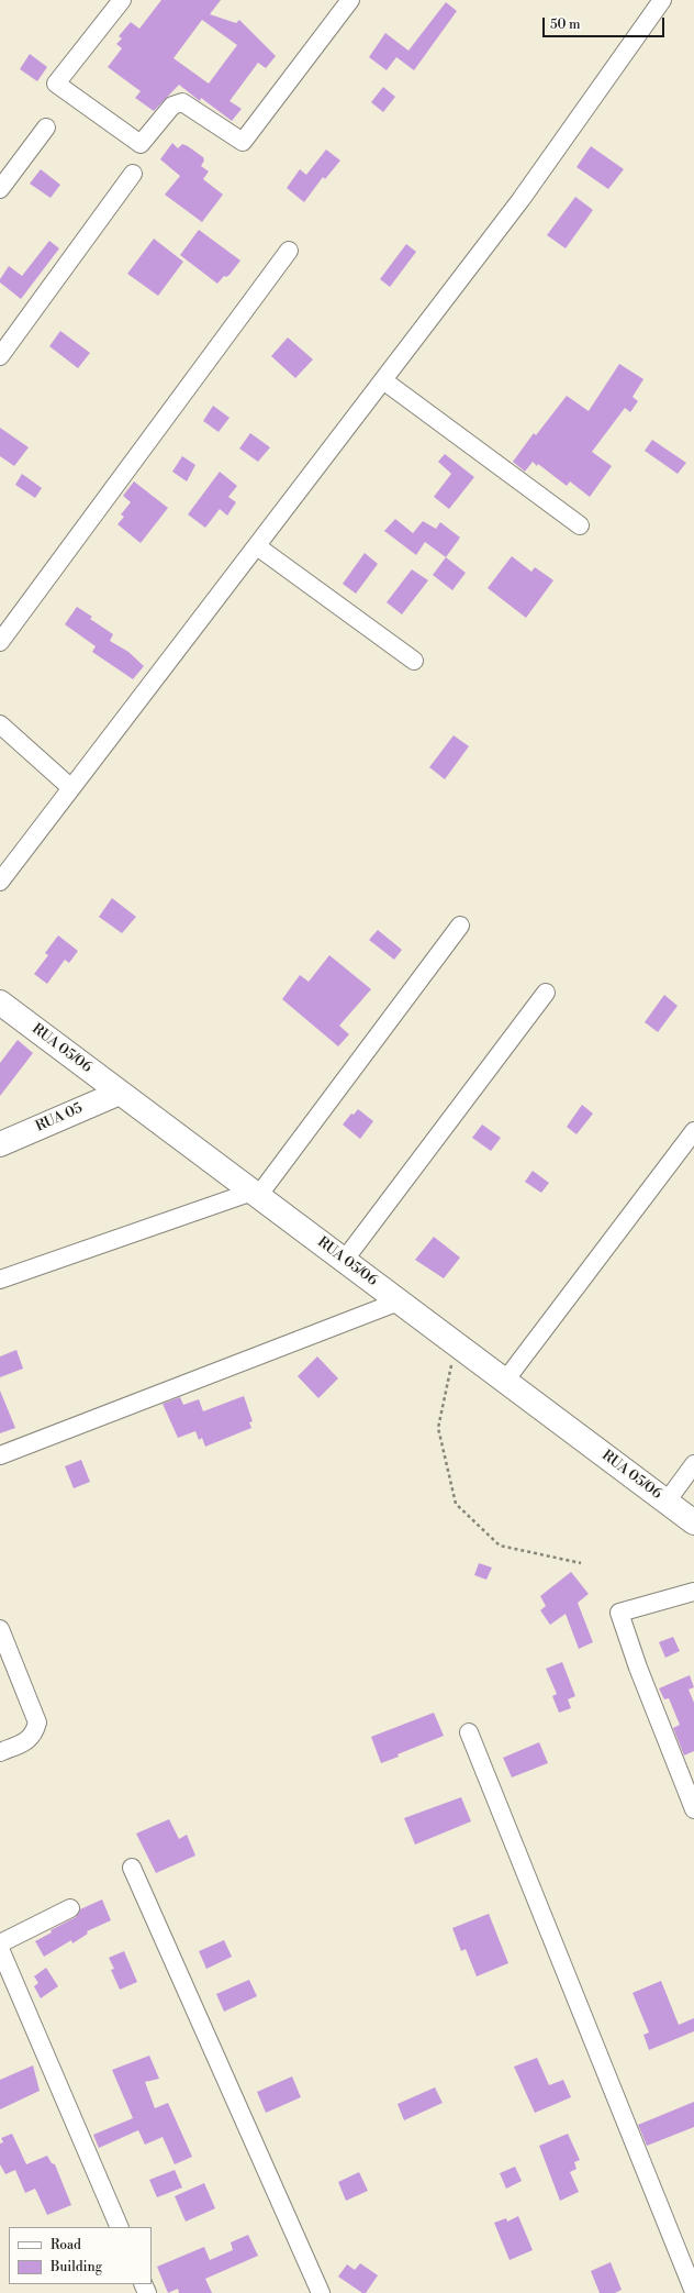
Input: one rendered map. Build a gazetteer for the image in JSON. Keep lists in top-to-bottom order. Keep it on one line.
{"streets":{"street":["RUA 05/06","RUA 05"]},"crossings":[["RUA 05/06","RUA 05"]],"legend":["Road","Building"],"scale_bar":"50 m"}
